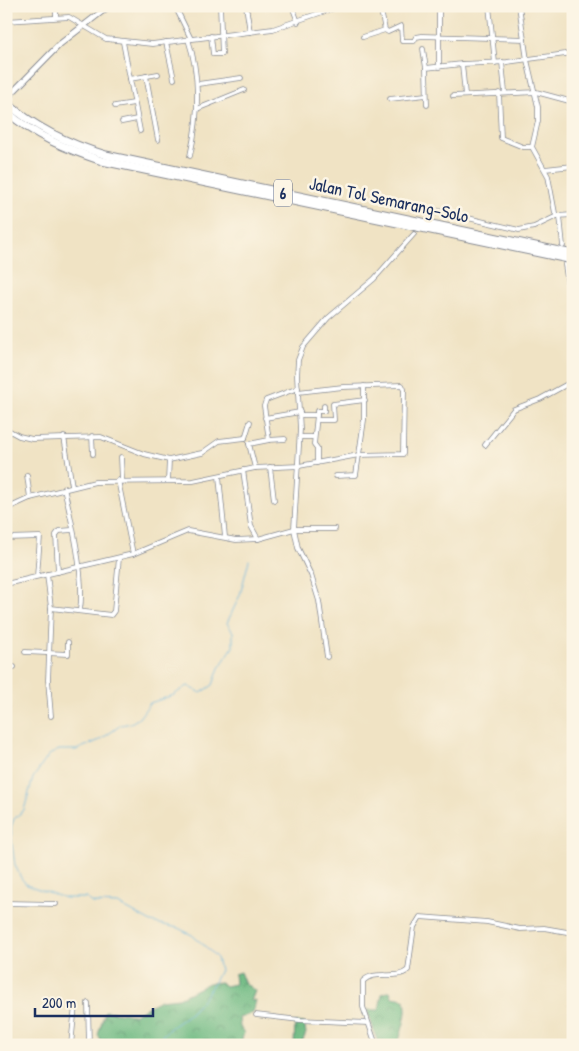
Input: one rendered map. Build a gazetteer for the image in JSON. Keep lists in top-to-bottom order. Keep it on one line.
{"streets":{"highway":["6","Jalan Tol Semarang–Solo"]},"scale_bar":"200 m"}
